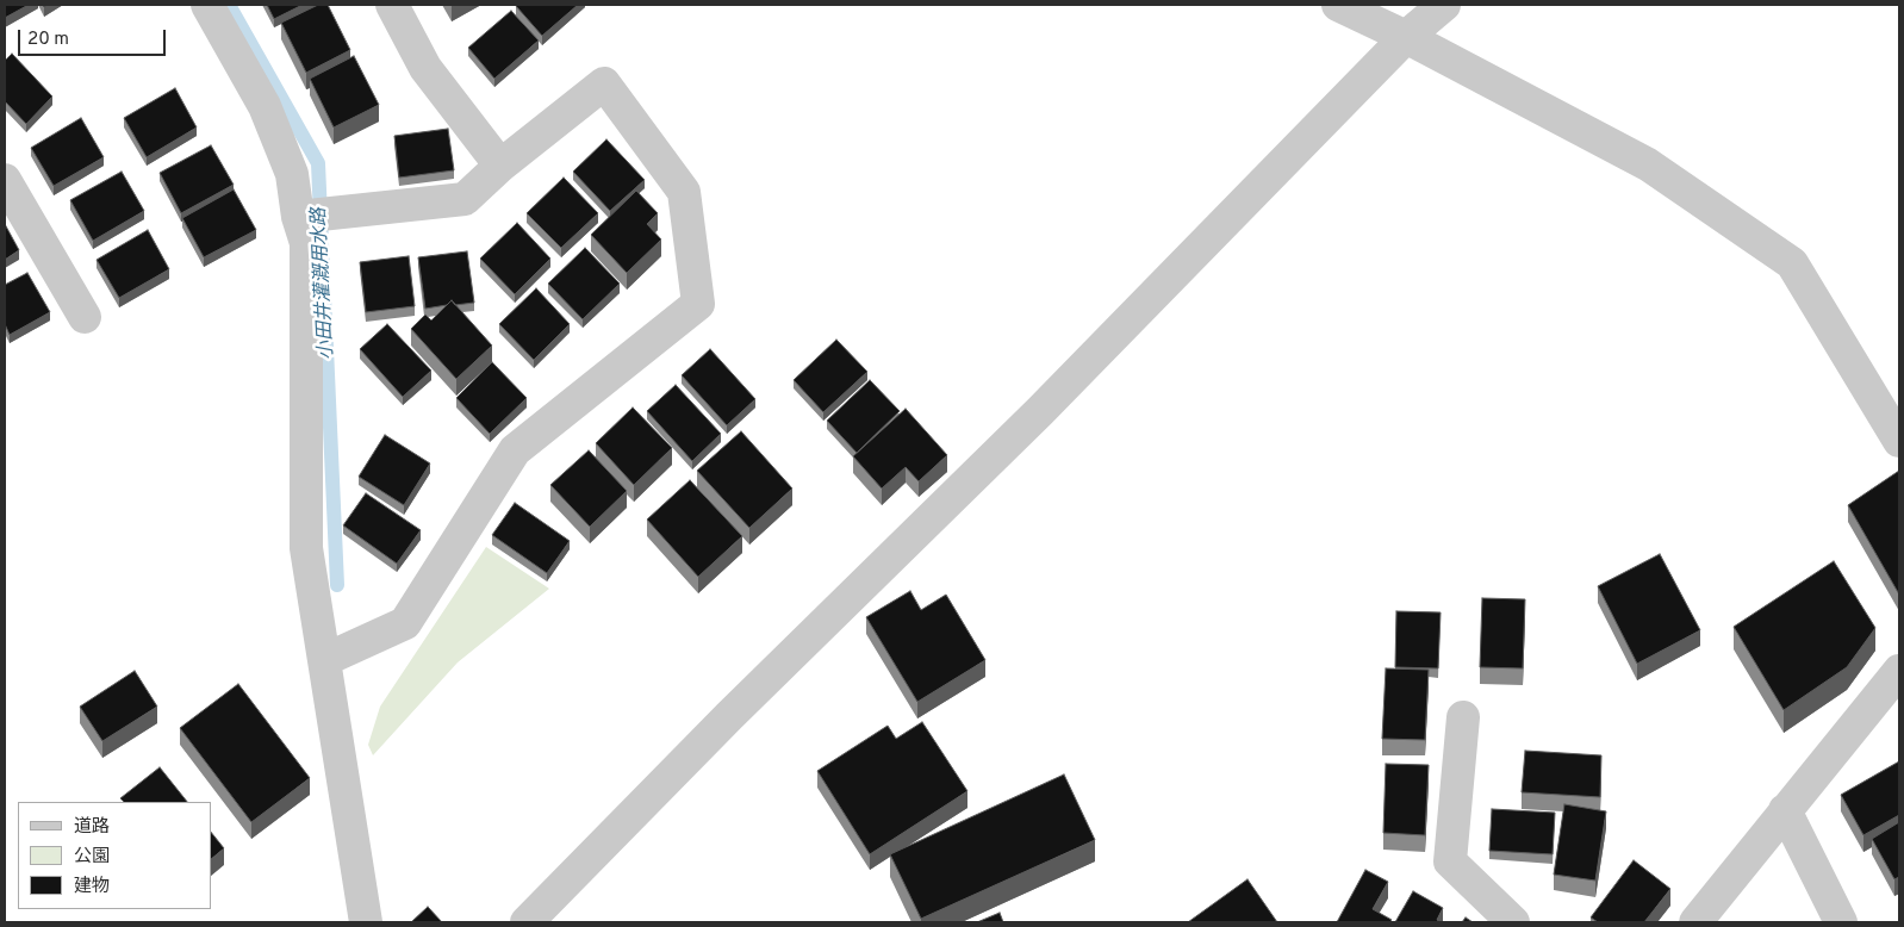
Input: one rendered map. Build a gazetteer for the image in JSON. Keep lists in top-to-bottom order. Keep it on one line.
{"water":["小田井灌漑用水路"],"legend":["道路","公園","建物"],"scale_bar":"20 m"}
